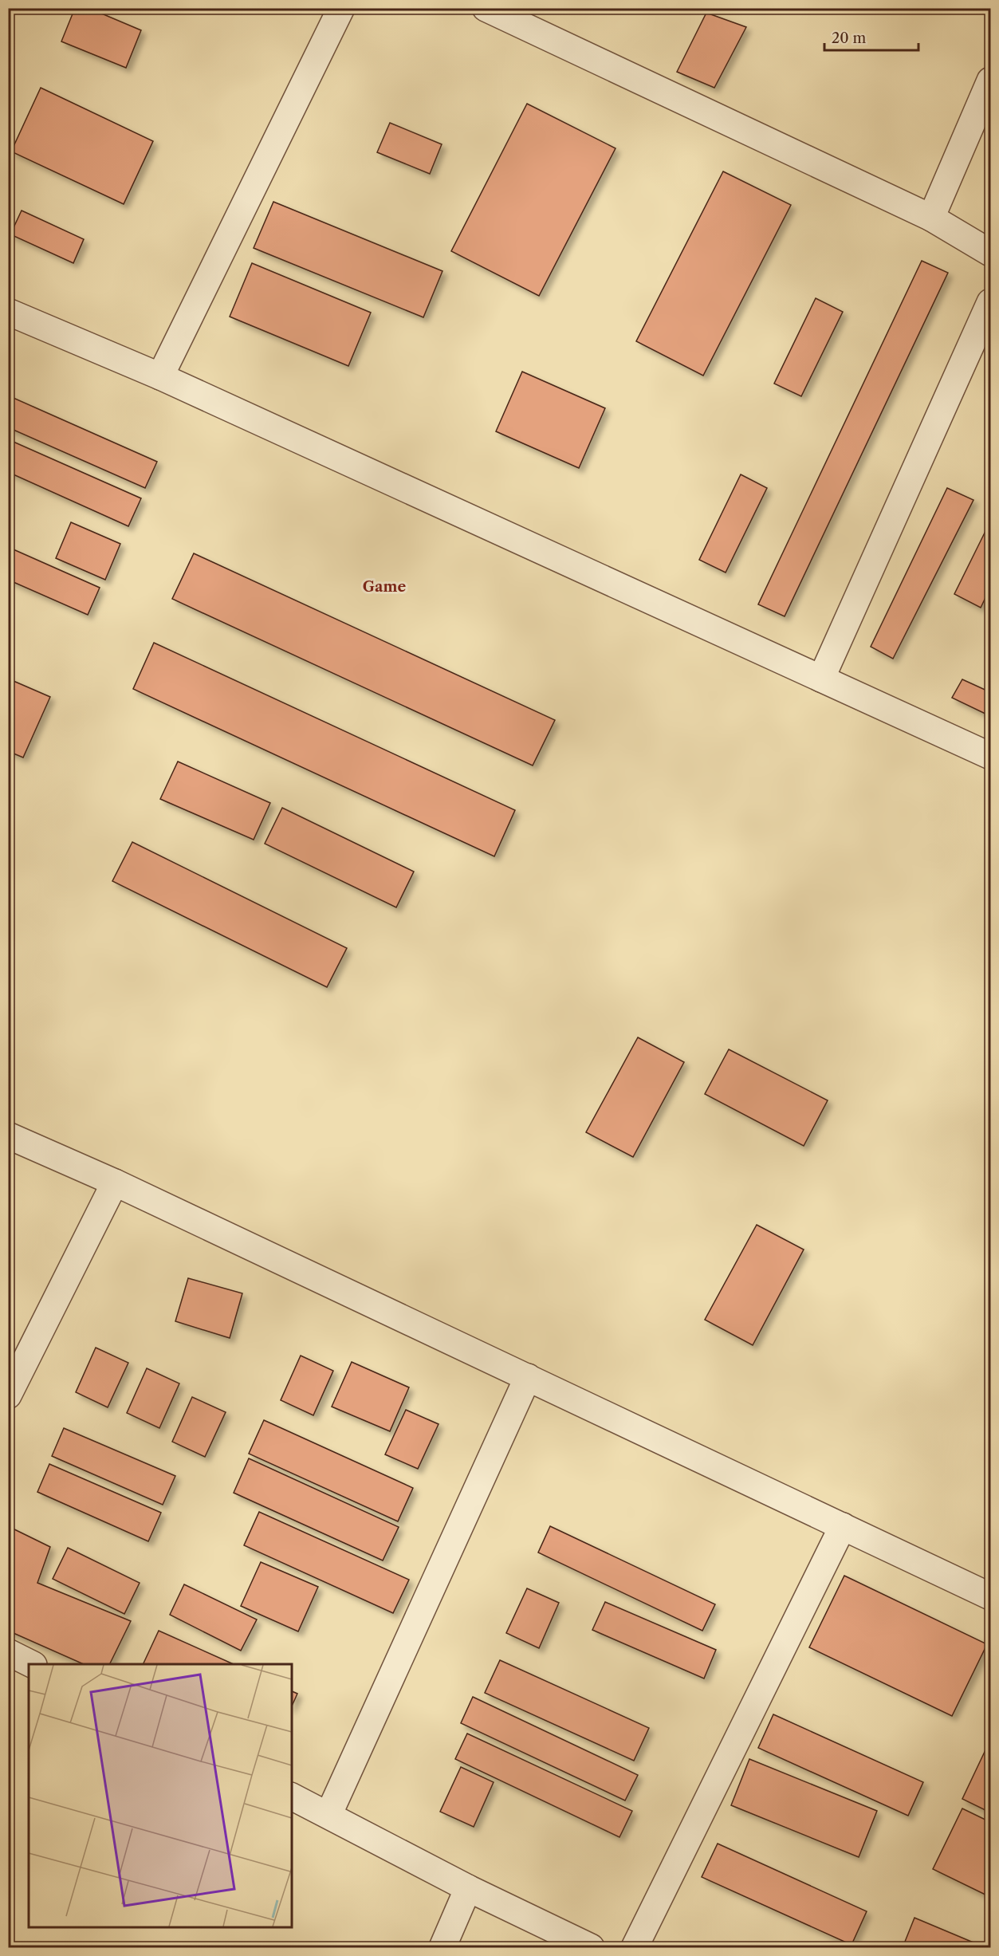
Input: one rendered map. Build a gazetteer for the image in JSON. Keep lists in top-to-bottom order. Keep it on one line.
{"districts":["Game"],"scale_bar":"20 m"}
